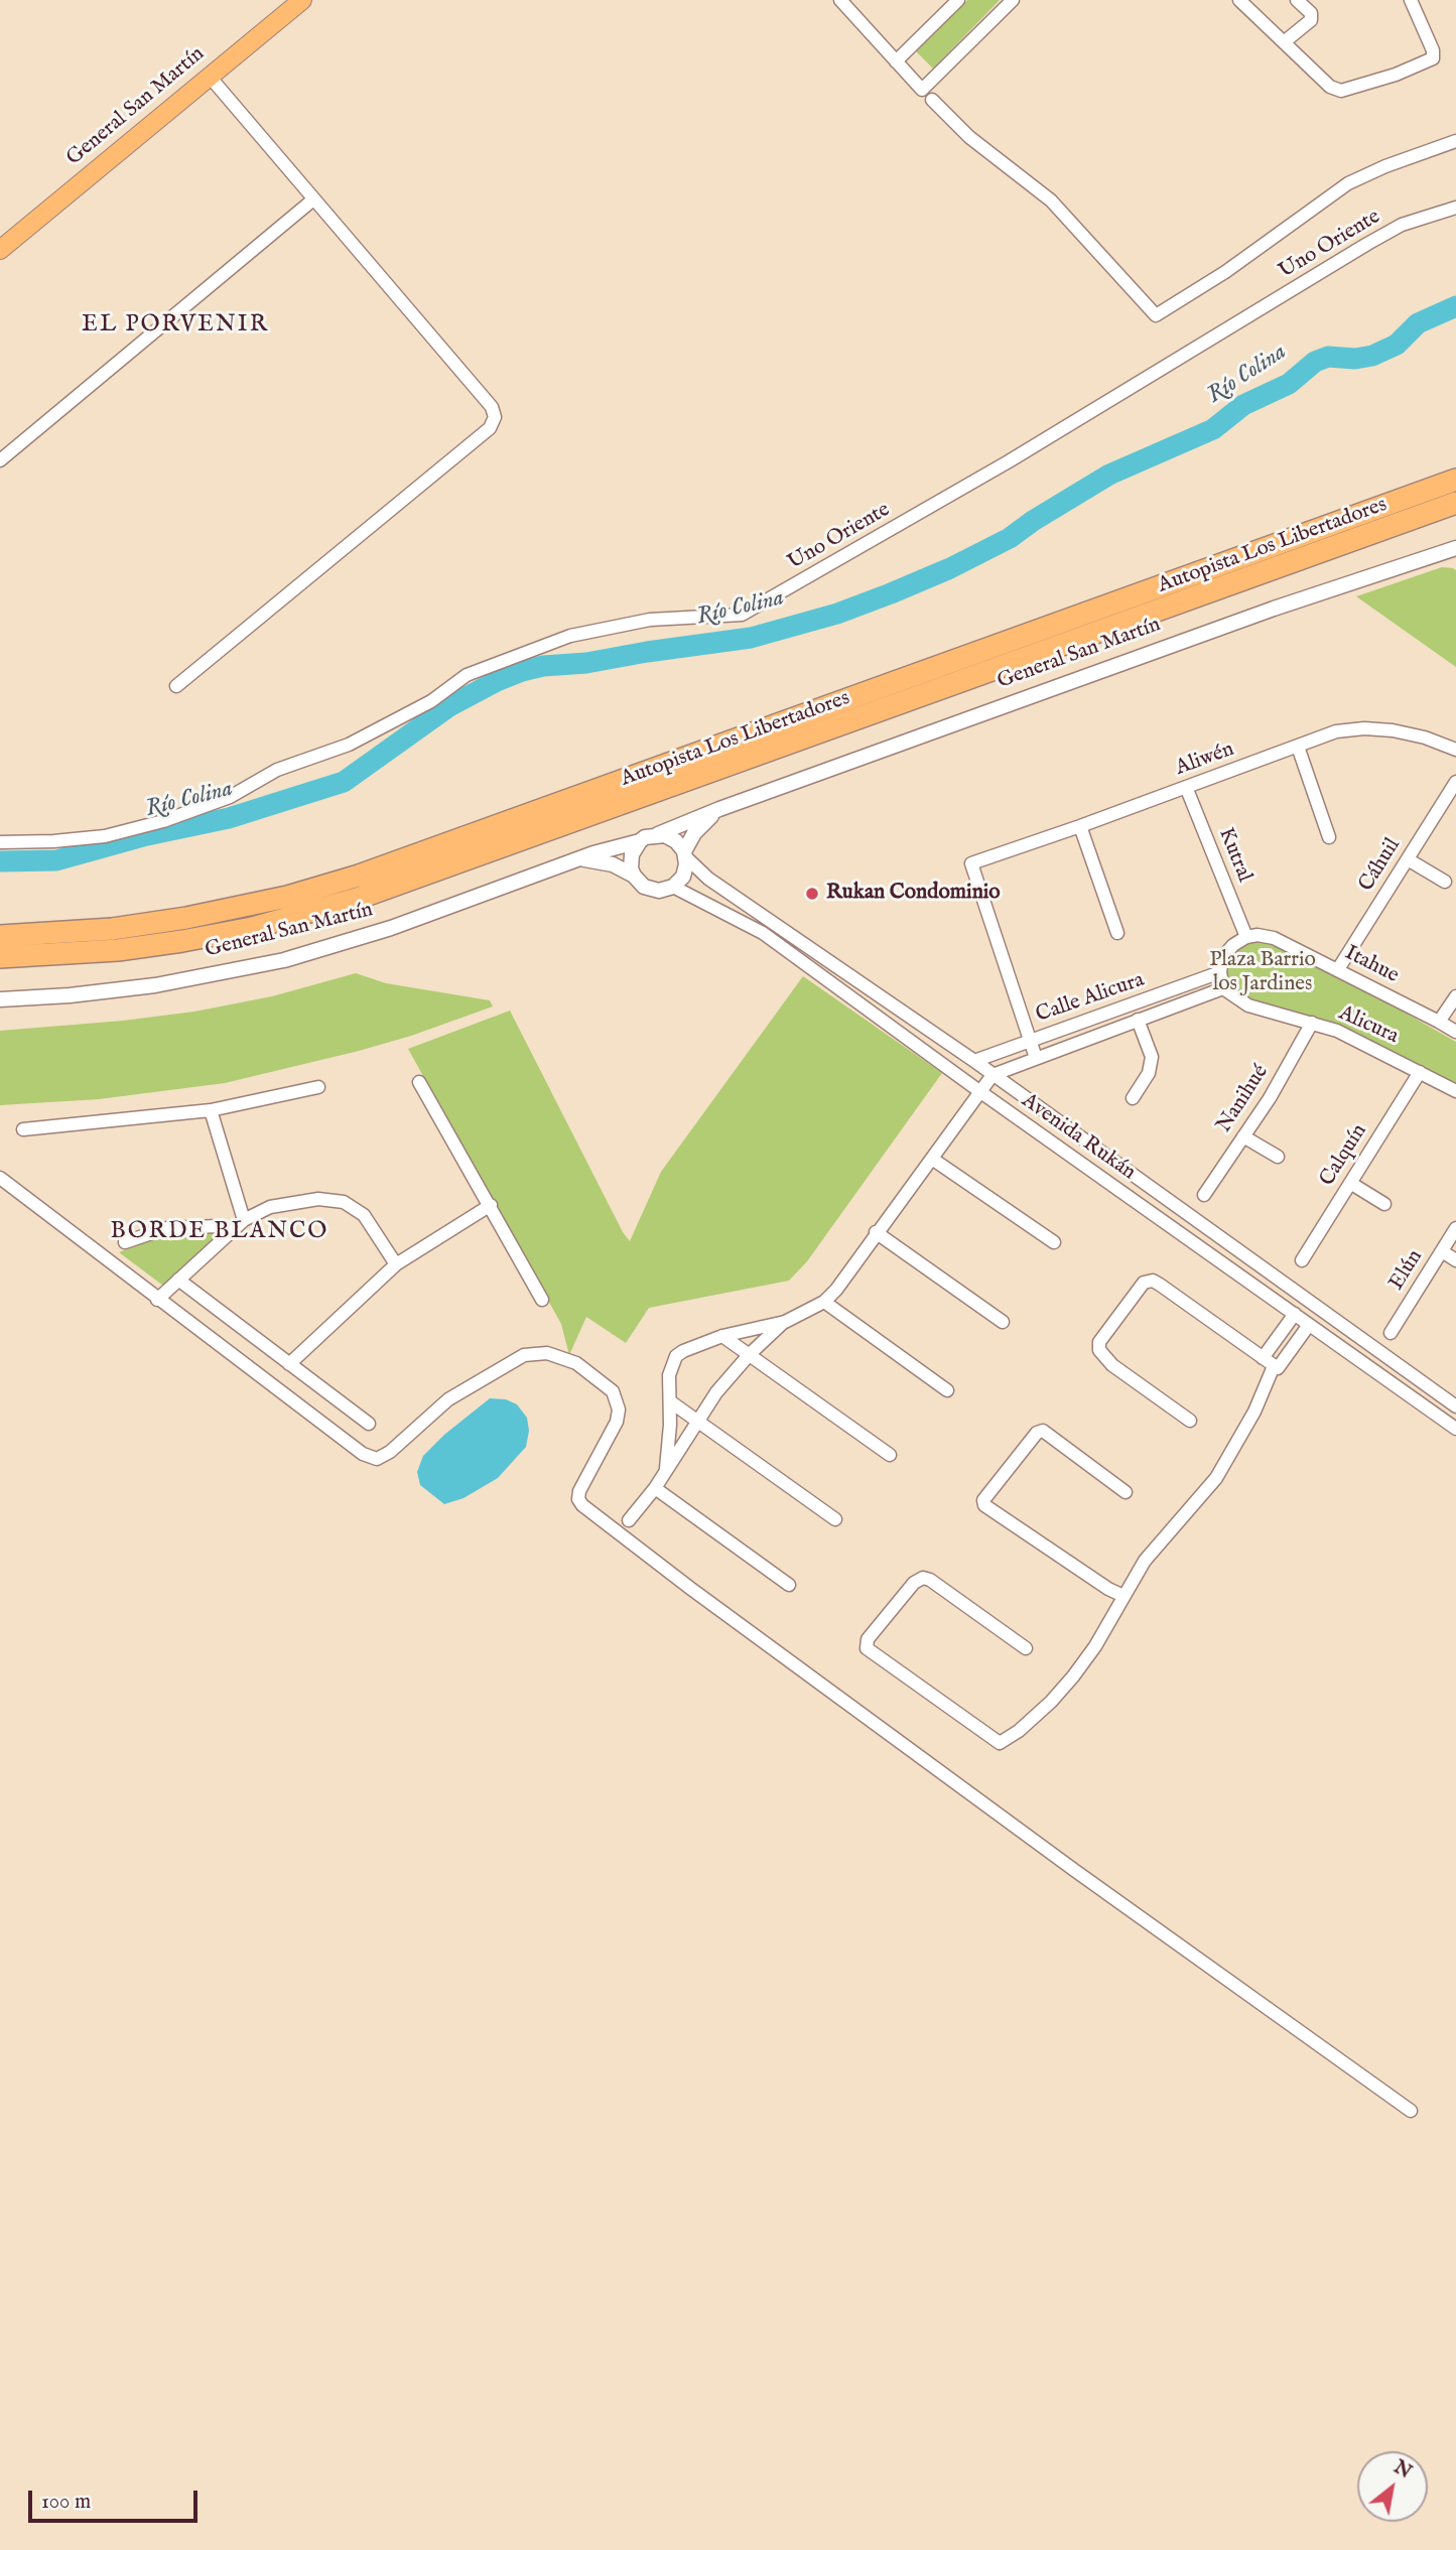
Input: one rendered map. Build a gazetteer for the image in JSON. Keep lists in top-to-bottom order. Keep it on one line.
{"streets":{"highway":["Autopista Los Libertadores"],"main road":["General San Martín"],"street":["Uno Oriente","Aliwén","Kutral","Cáhuil","Itahue","Calle Alicura","Alicura","Nanihué","Avenida Rukán","Calquín","Elún"]},"crossings":[["General San Martín","Avenida Rukán"],["Aliwén","Kutral"],["Aliwén","Calle Alicura"],["Kutral","Itahue"],["Cáhuil","Itahue"],["Calle Alicura","Alicura"],["Calle Alicura","Avenida Rukán"],["Alicura","Nanihué"],["Alicura","Calquín"]],"districts":["EL PORVENIR","BORDE BLANCO"],"water":["Río Colina"],"parks":["Plaza Barrio los Jardines"],"places":["Rukan Condominio"],"scale_bar":"100 m","north":"top right"}
